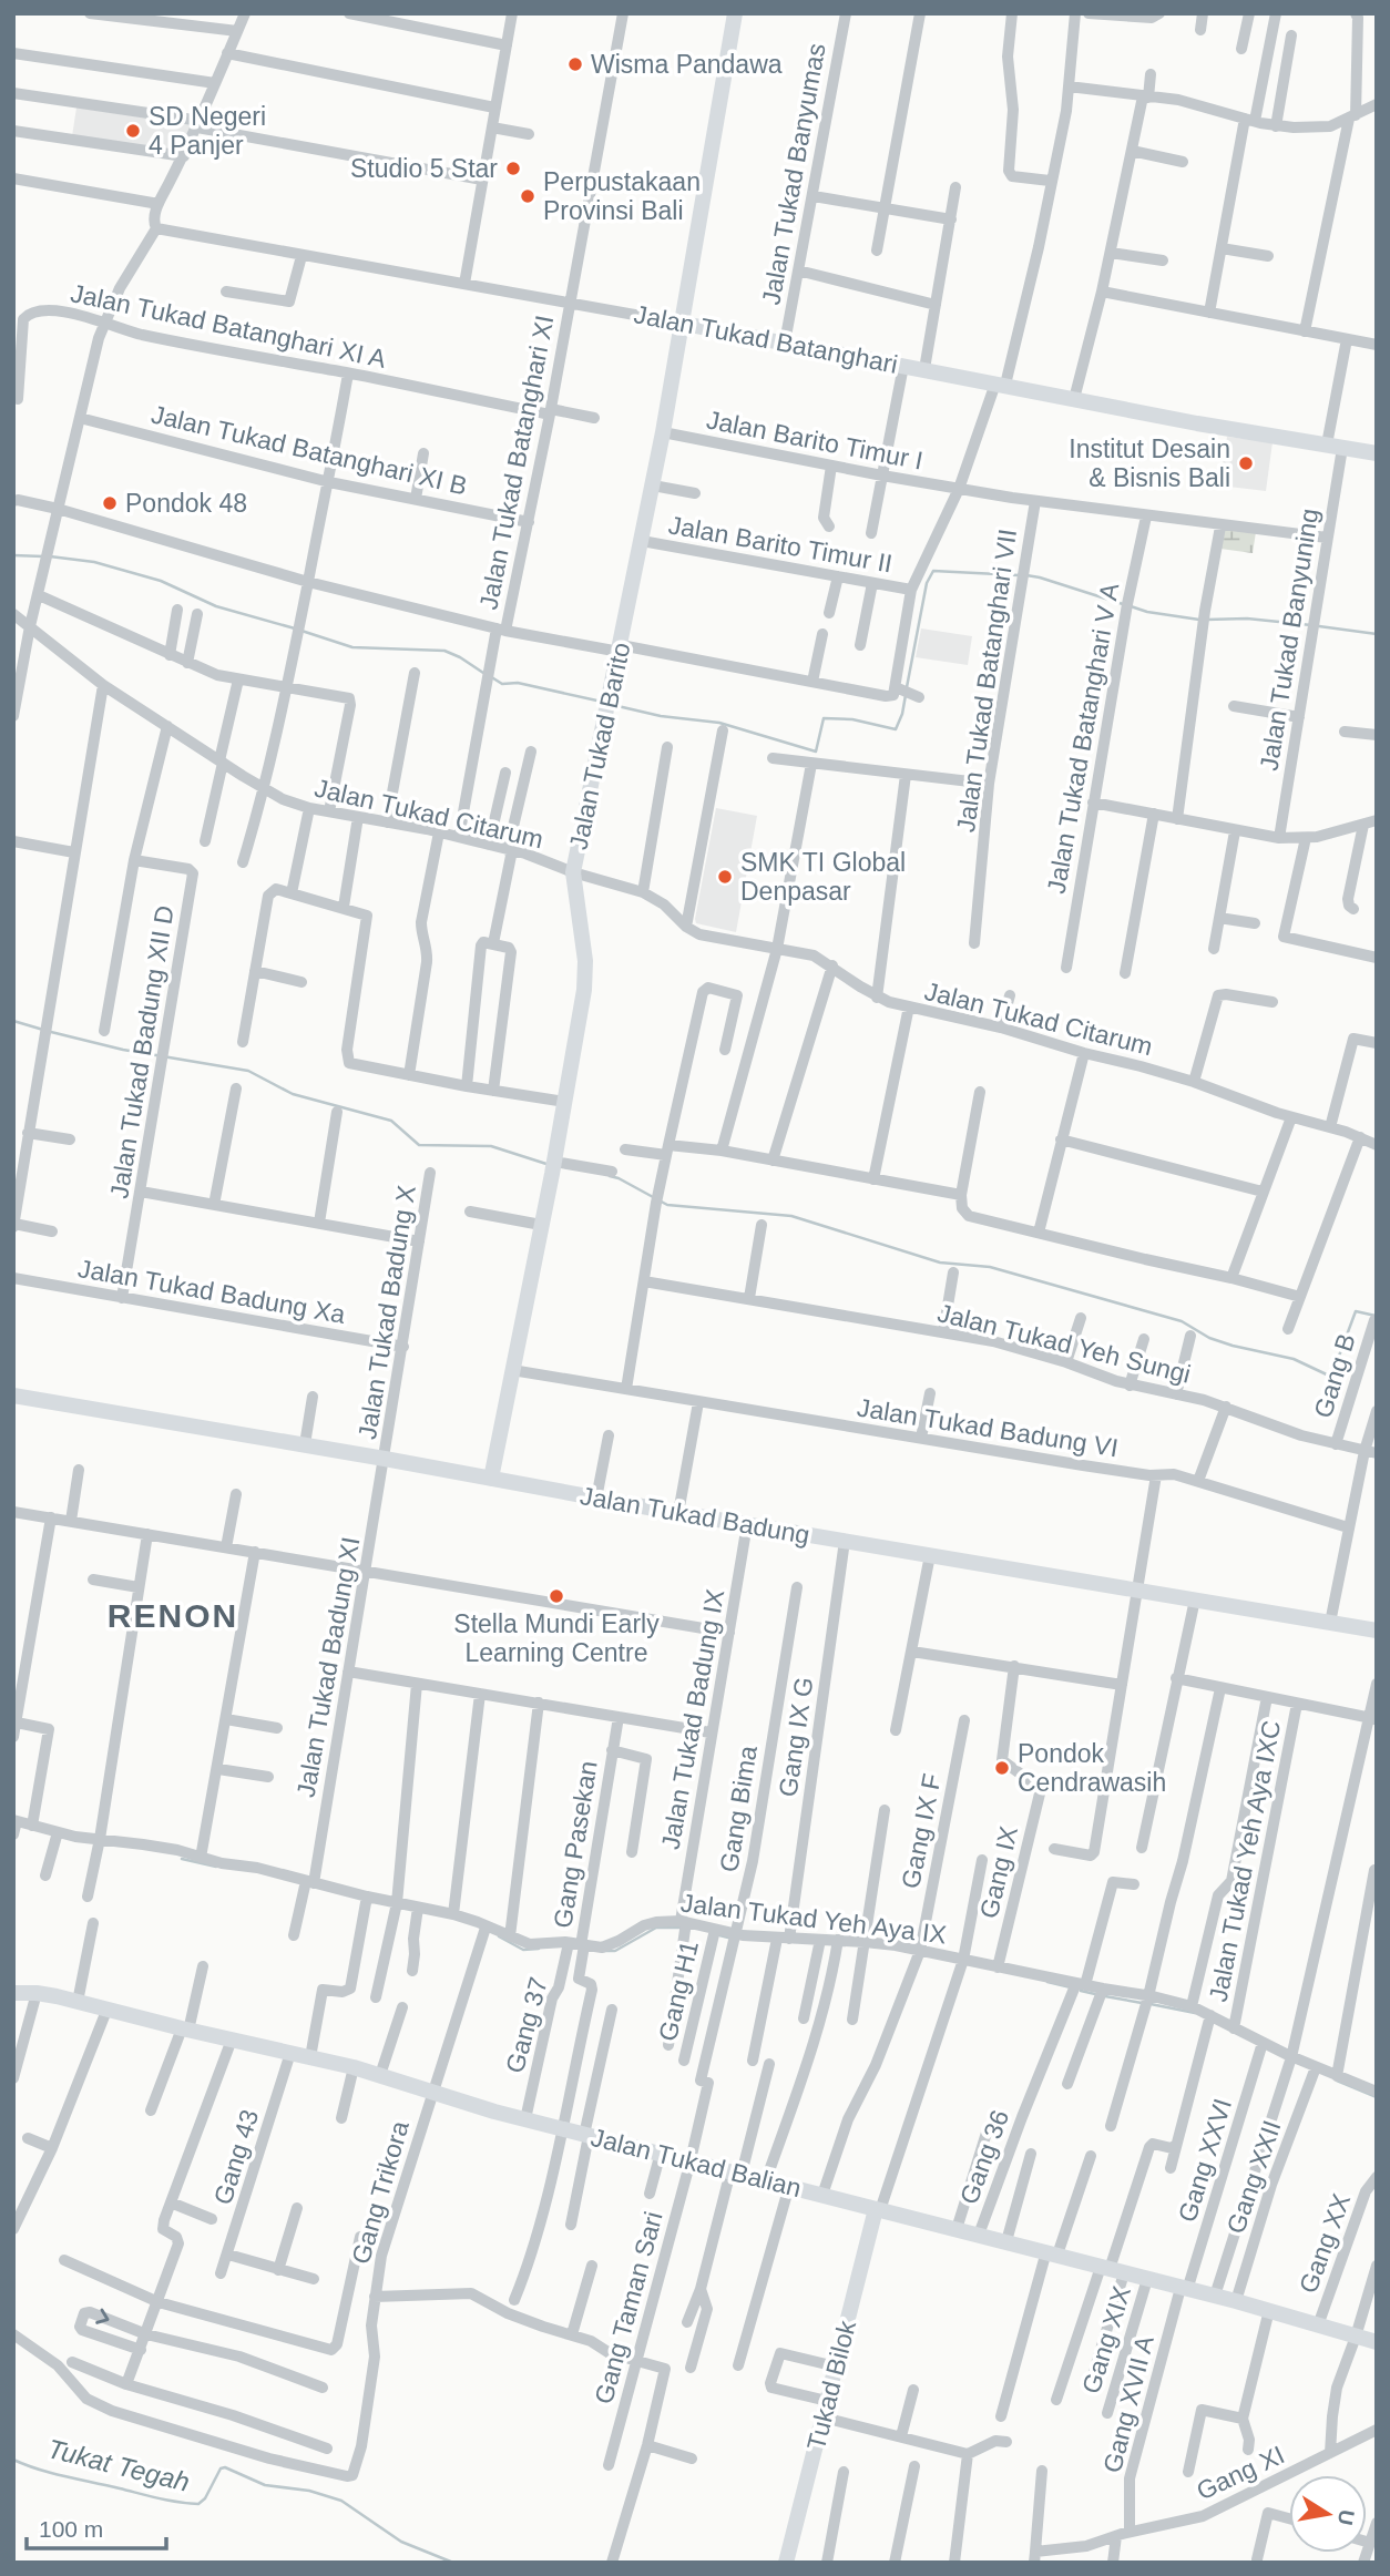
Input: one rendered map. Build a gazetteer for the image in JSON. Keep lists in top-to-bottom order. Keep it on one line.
{"streets":{"street":["Jalan Tukad Banyumas","Jalan Tukad Batanghari XI A","Jalan Tukad Batanghari","Jalan Barito Timur I","Jalan Tukad Batanghari XI B","Jalan Tukad Batanghari XI","Jalan Barito Timur II","Jalan Tukad Banyuning","Jalan Tukad Batanghari VII","Jalan Tukad Batanghari V A","Jalan Tukad Barito","Jalan Tukad Citarum","Jalan Tukad Badung XII D","Jalan Tukad Badung Xa","Jalan Tukad Badung X","Jalan Tukad Yeh Sungi","Gang B","Jalan Tukad Badung VI","Jalan Tukad Badung","Jalan Tukad Badung XI","Jalan Tukad Badung IX","Gang IX G","Gang Bima","Gang IX F","Gang Pasekan","Jalan Tukad Yeh Aya IXC","Gang IX","Jalan Tukad Yeh Aya IX","Gang H1","Gang 37","Gang 43","Gang 36","Gang XXVI","Jalan Tukad Balian","Gang XXII","Gang Trikora","Gang XX","Gang Taman Sari","Gang XIX","Tukad Bilok","Gang XVII A","Gang XI"]},"crossings":[["Jalan Tukad Banyumas","Jalan Tukad Batanghari"],["Jalan Tukad Batanghari XI A","Jalan Tukad Batanghari XI"],["Jalan Tukad Batanghari","Jalan Tukad Batanghari XI"],["Jalan Tukad Batanghari","Jalan Tukad Banyuning"],["Jalan Tukad Batanghari","Jalan Tukad Barito"],["Jalan Barito Timur I","Jalan Tukad Batanghari VII"],["Jalan Barito Timur I","Jalan Tukad Barito"],["Jalan Tukad Batanghari XI B","Jalan Tukad Batanghari XI"],["Jalan Tukad Batanghari XI","Jalan Tukad Citarum"],["Jalan Barito Timur II","Jalan Tukad Barito"],["Jalan Tukad Barito","Jalan Tukad Citarum"],["Jalan Tukad Barito","Jalan Tukad Badung VI"],["Jalan Tukad Barito","Jalan Tukad Badung"],["Jalan Tukad Badung XII D","Jalan Tukad Badung Xa"],["Jalan Tukad Badung Xa","Jalan Tukad Badung X"],["Jalan Tukad Badung X","Jalan Tukad Badung"],["Jalan Tukad Badung X","Jalan Tukad Badung XI"],["Jalan Tukad Yeh Sungi","Gang B"],["Jalan Tukad Badung","Jalan Tukad Badung XI"],["Jalan Tukad Badung","Jalan Tukad Badung IX"],["Jalan Tukad Badung","Gang IX G"],["Jalan Tukad Badung XI","Jalan Tukad Yeh Aya IX"],["Jalan Tukad Badung IX","Jalan Tukad Yeh Aya IX"],["Gang IX G","Jalan Tukad Yeh Aya IX"],["Gang Bima","Jalan Tukad Yeh Aya IX"],["Gang Bima","Gang Taman Sari"],["Gang IX F","Jalan Tukad Yeh Aya IX"],["Gang IX F","Jalan Tukad Balian"],["Gang Pasekan","Jalan Tukad Yeh Aya IX"],["Gang Pasekan","Gang 37"],["Jalan Tukad Yeh Aya IXC","Jalan Tukad Yeh Aya IX"],["Gang IX","Jalan Tukad Yeh Aya IX"],["Jalan Tukad Yeh Aya IX","Gang H1"],["Jalan Tukad Yeh Aya IX","Gang 37"],["Jalan Tukad Yeh Aya IX","Gang 36"],["Jalan Tukad Yeh Aya IX","Gang XXVI"],["Jalan Tukad Yeh Aya IX","Gang XXII"],["Jalan Tukad Yeh Aya IX","Gang Trikora"],["Gang 37","Jalan Tukad Balian"],["Gang 43","Jalan Tukad Balian"],["Gang 36","Jalan Tukad Balian"],["Gang XXVI","Jalan Tukad Balian"],["Gang XXVI","Gang XVII A"],["Jalan Tukad Balian","Gang XXII"],["Jalan Tukad Balian","Gang Trikora"],["Jalan Tukad Balian","Gang XX"],["Jalan Tukad Balian","Gang Taman Sari"],["Jalan Tukad Balian","Gang XIX"],["Jalan Tukad Balian","Tukad Bilok"],["Jalan Tukad Balian","Gang XVII A"],["Gang XVII A","Gang XI"]],"districts":["RENON"],"water":["Tukat Tegah"],"places":["Wisma Pandawa","SD Negeri 4 Panjer","Studio 5 Star","Perpustakaan Provinsi Bali","Institut Desain & Bisnis Bali","Pondok 48","SMK TI Global Denpasar","Stella Mundi Early Learning Centre","Pondok Cendrawasih"],"scale_bar":"100 m","north":"right"}
